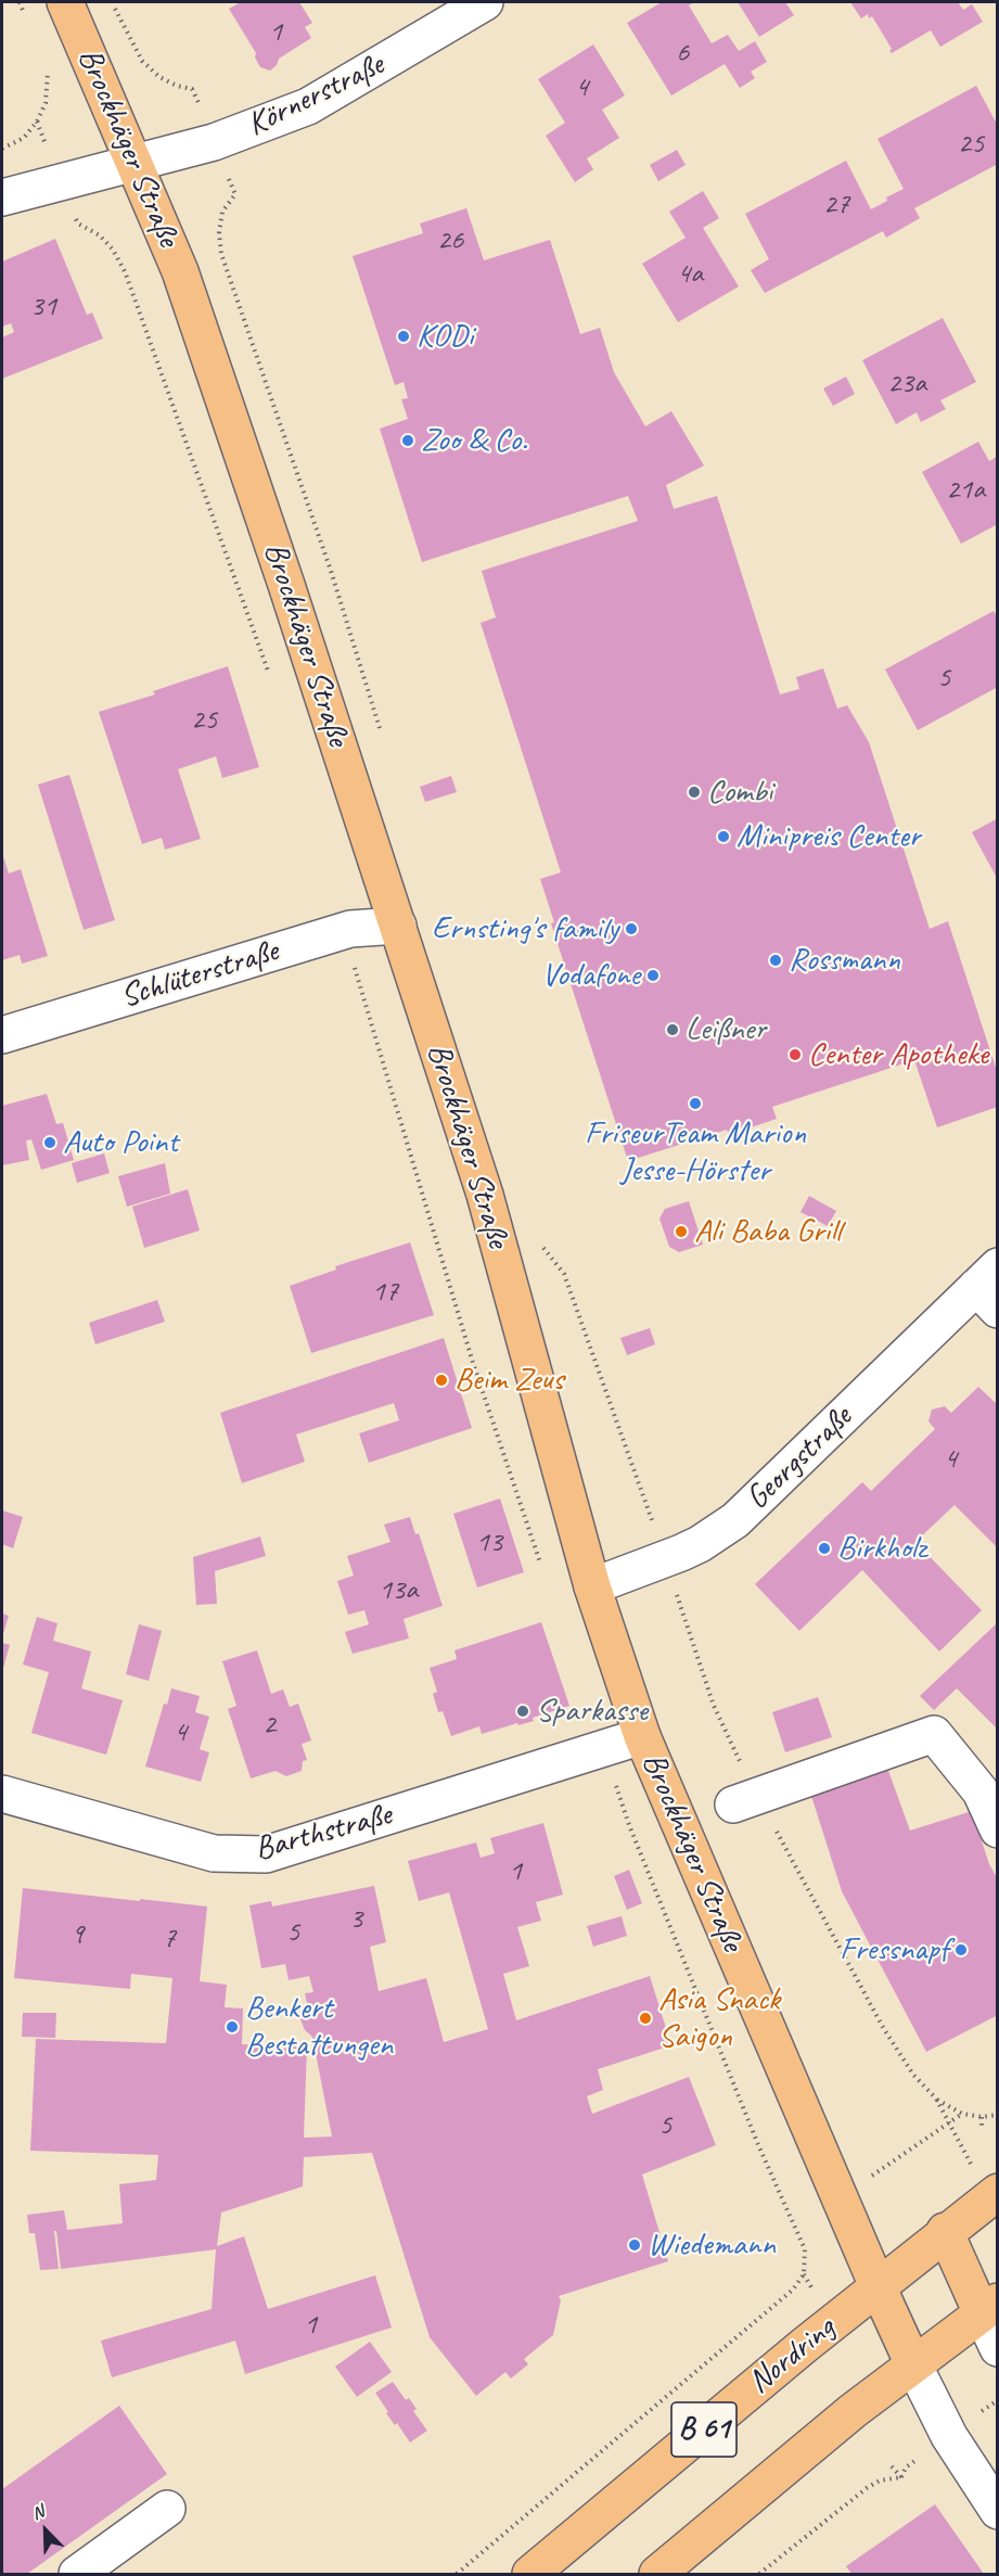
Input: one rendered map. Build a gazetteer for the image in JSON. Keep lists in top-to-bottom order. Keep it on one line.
{"streets":{"main road":["Brockhäger Straße","Nordring","B 61"],"street":["Körnerstraße","Schlüterstraße","Georgstraße","Barthstraße"]},"crossings":[["Körnerstraße","Brockhäger Straße"],["Brockhäger Straße","Schlüterstraße"],["Brockhäger Straße","Georgstraße"],["Brockhäger Straße","Barthstraße"],["Brockhäger Straße","Nordring"],["Brockhäger Straße","B 61"]],"places":["KODi","Zoo & Co.","Combi","Minipreis Center","Ernsting's family","Rossmann","Vodafone","Leißner","Center Apotheke","FriseurTeam Marion Jesse-Hörster","Auto Point","Ali Baba Grill","Beim Zeus","Birkholz","Sparkasse","Fressnapf","Asia Snack Saigon","Benkert Bestattungen","Wiedemann"],"house_numbers":["1","6","4","25","27","26","4a","31","23a","21a","5","25","17","4","13","13a","2","4","1","3","5","9","7","5","1"],"north":"top left"}
